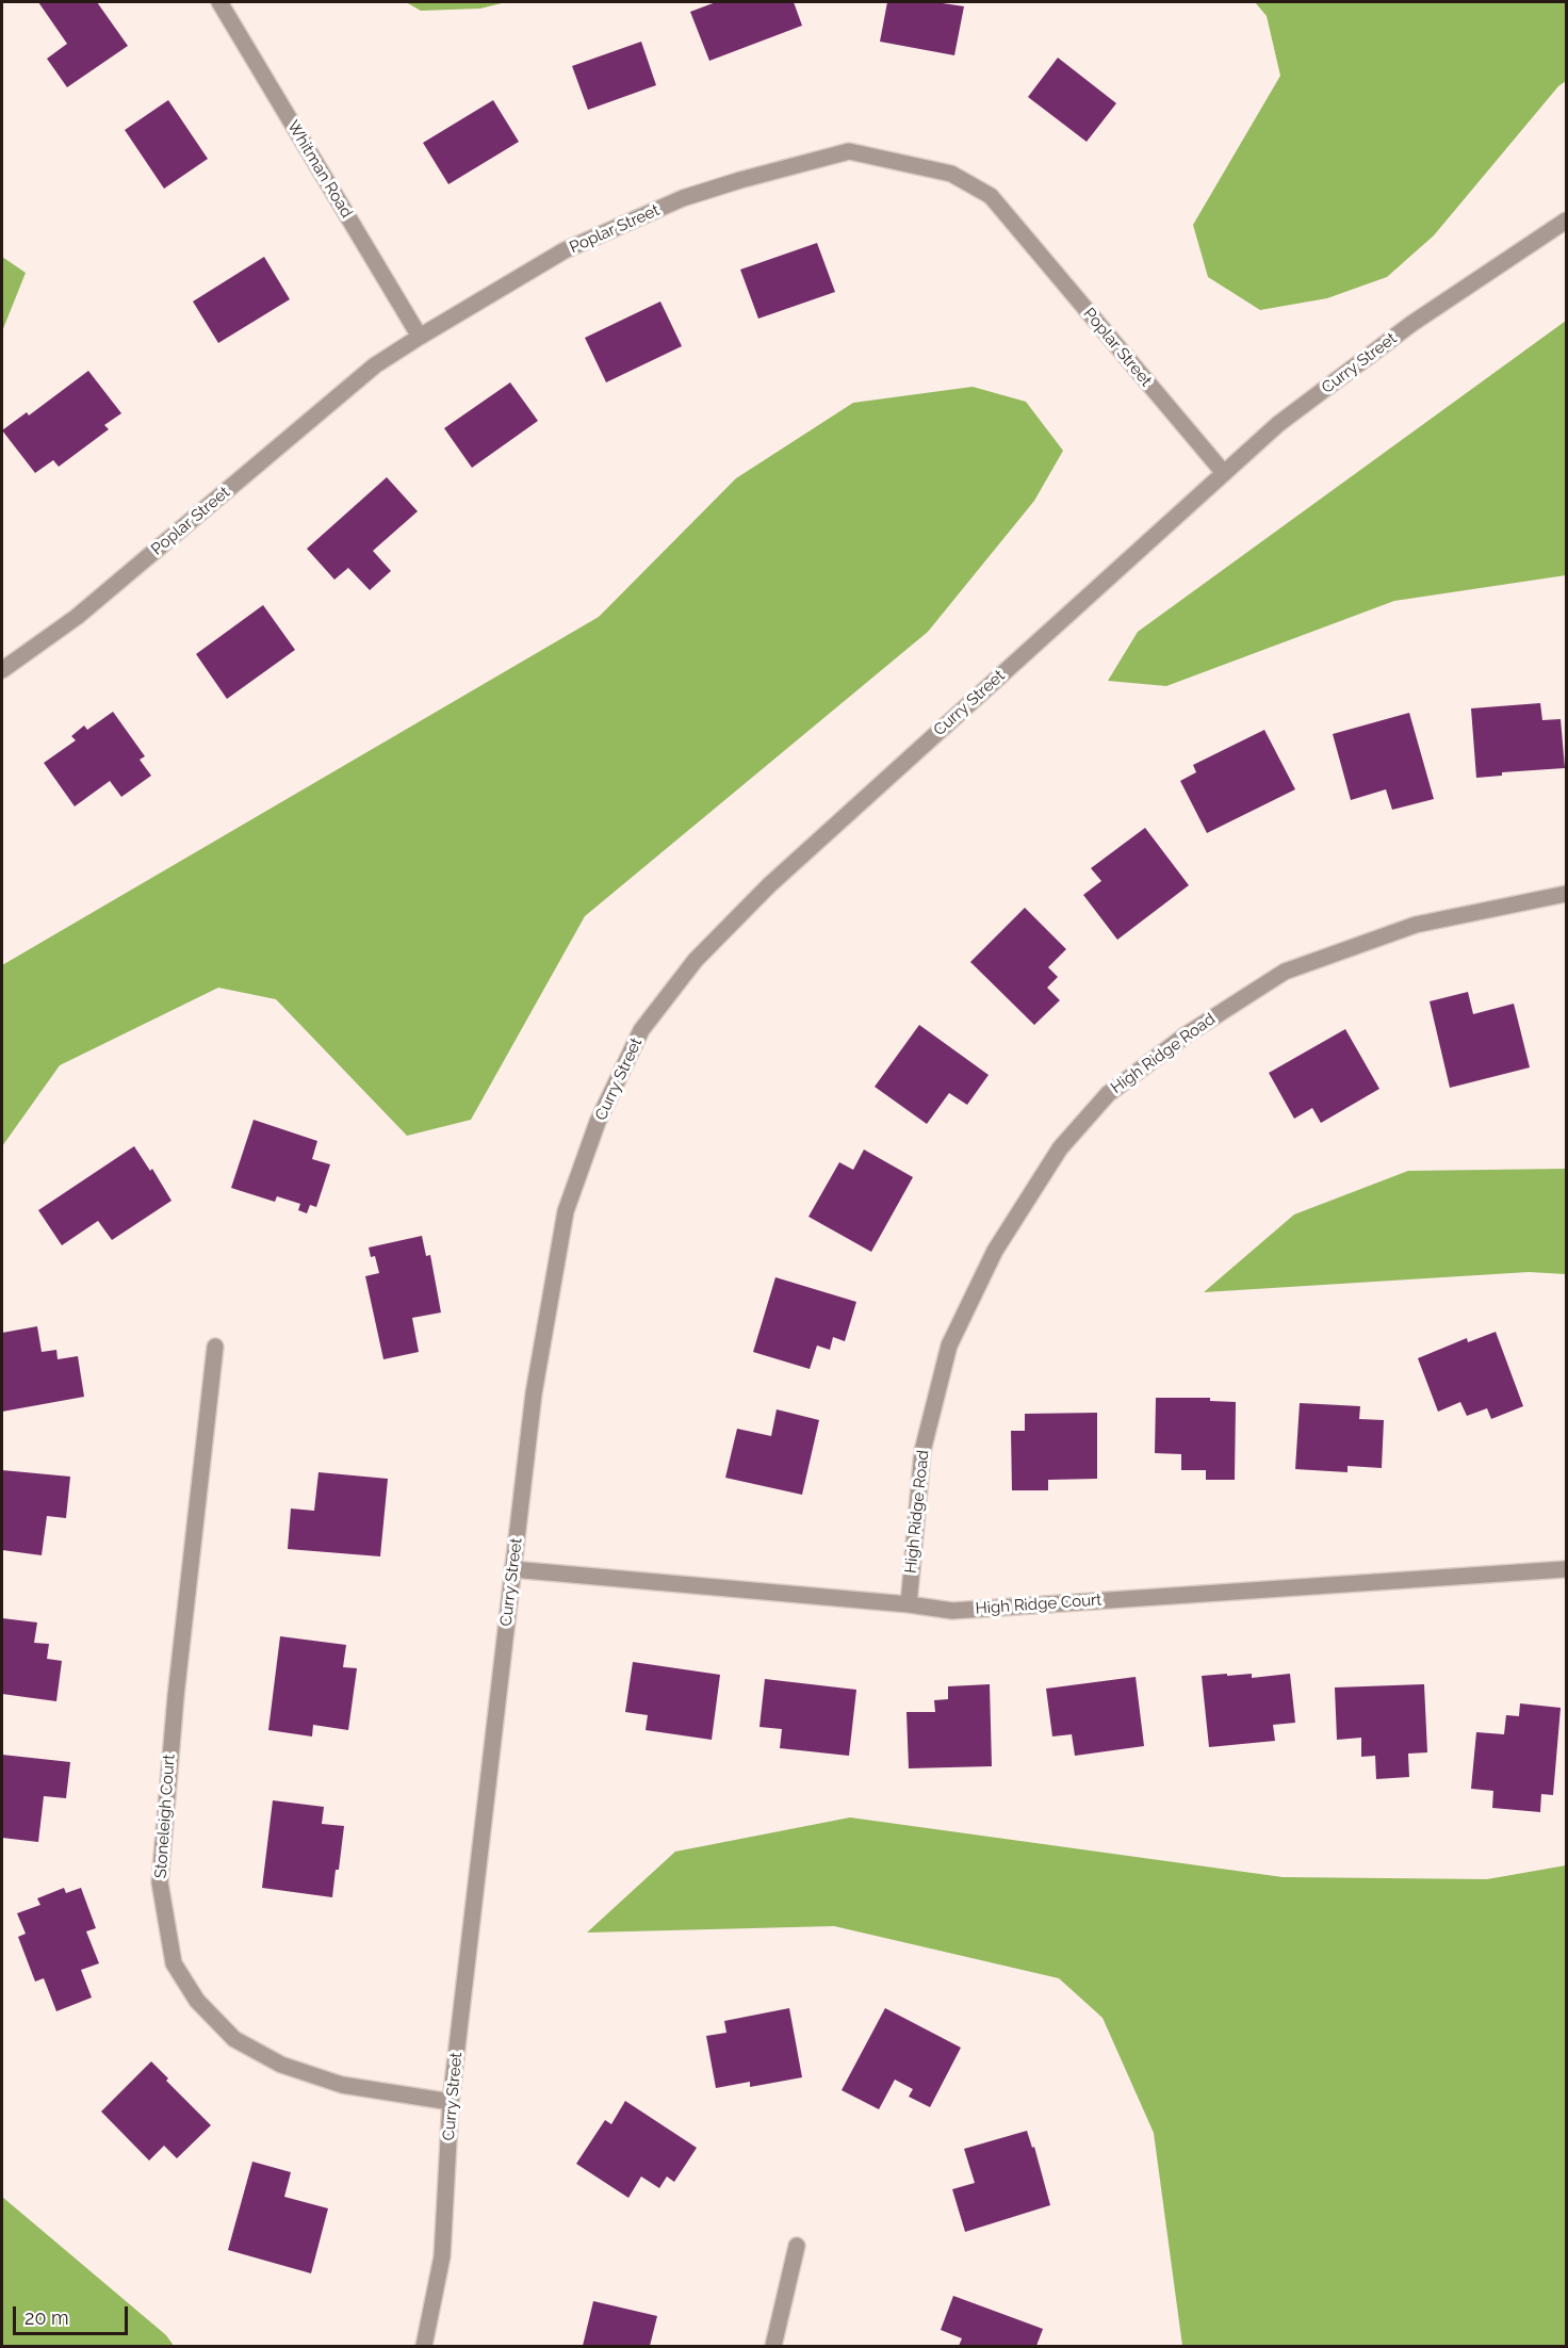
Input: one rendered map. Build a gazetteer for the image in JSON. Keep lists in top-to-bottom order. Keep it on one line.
{"streets":{"street":["Whitman Road","Poplar Street","Curry Street","High Ridge Road","High Ridge Court","Stoneleigh Court"]},"crossings":[["Whitman Road","Poplar Street"],["Poplar Street","Curry Street"],["Curry Street","High Ridge Court"],["Curry Street","Stoneleigh Court"],["High Ridge Road","High Ridge Court"]],"scale_bar":"20 m"}
